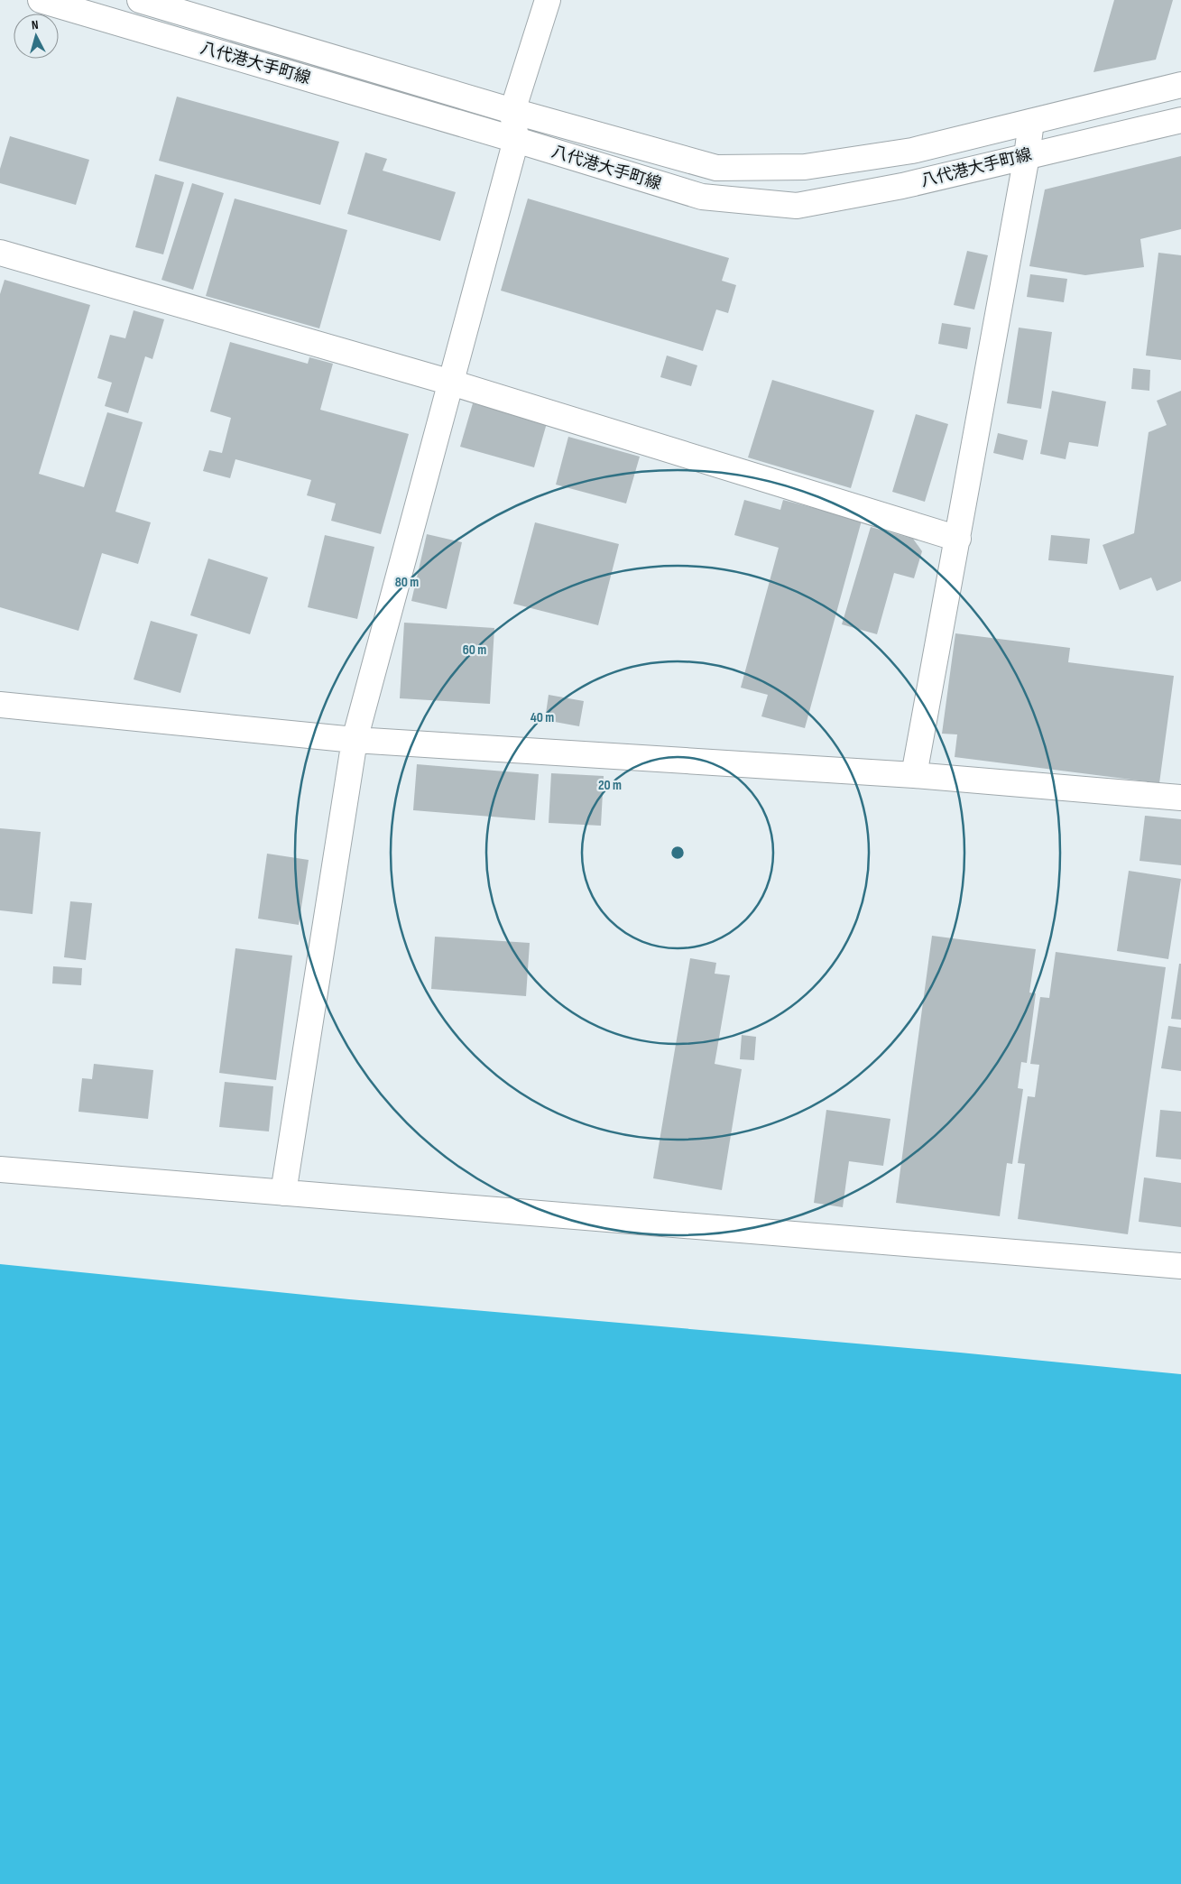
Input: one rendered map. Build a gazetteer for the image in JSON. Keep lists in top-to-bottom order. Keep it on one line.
{"streets":{"street":["八代港大手町線"]},"north":"top","rings":["80 m","60 m","40 m","20 m"]}
